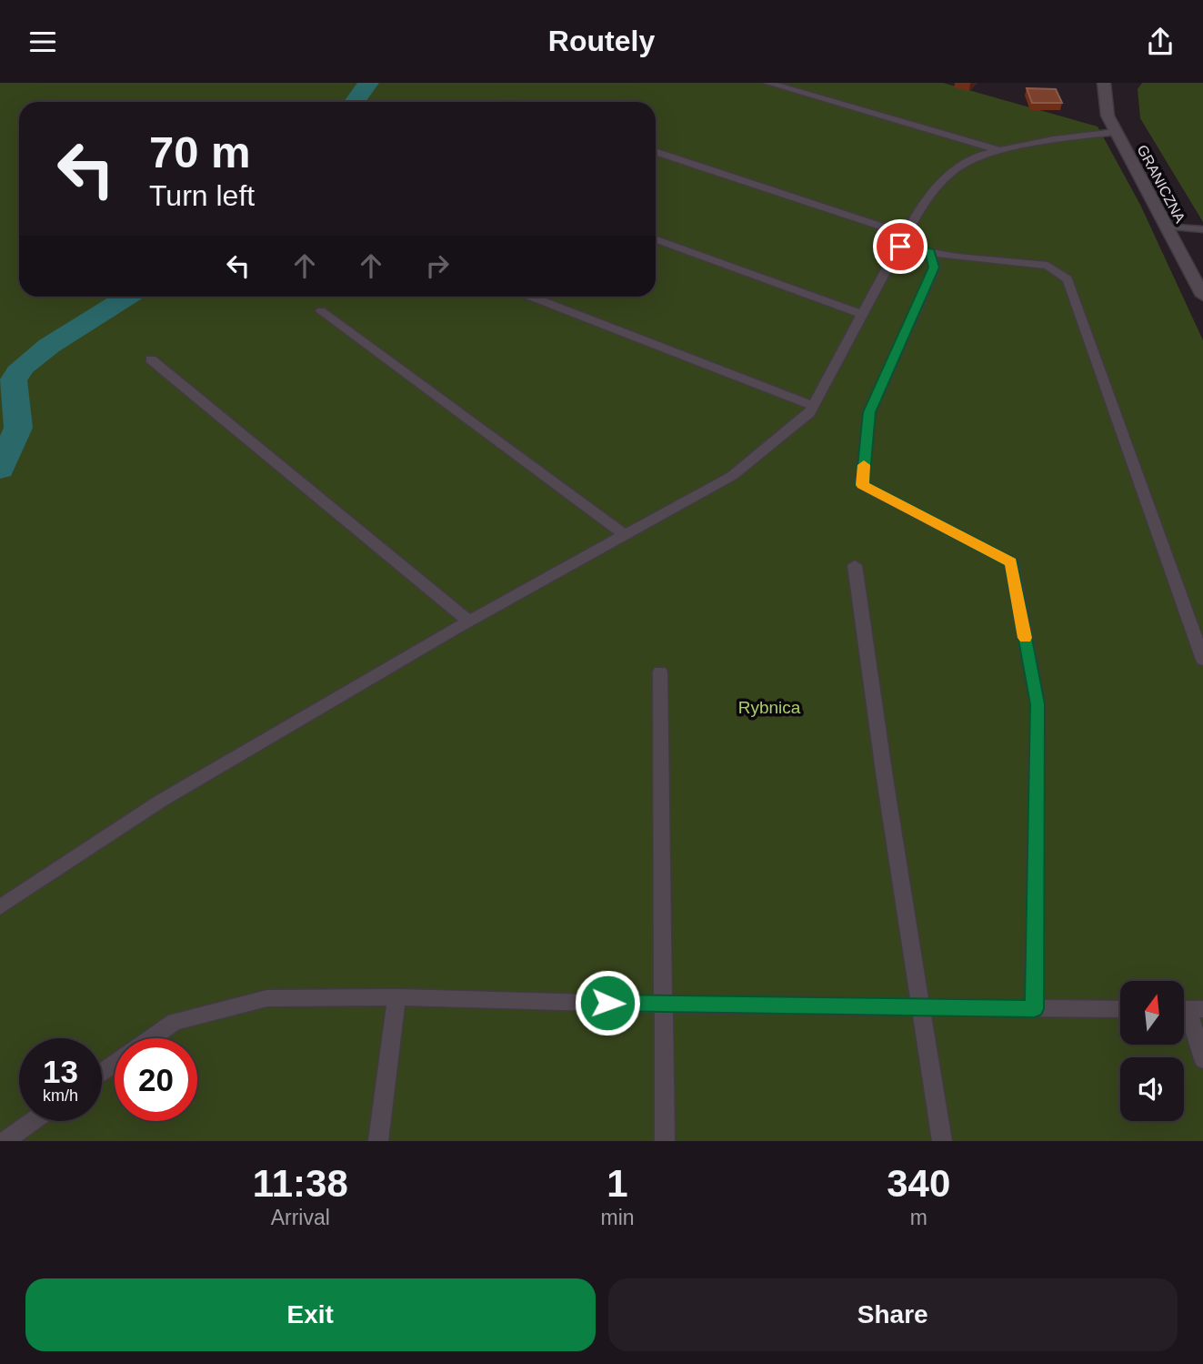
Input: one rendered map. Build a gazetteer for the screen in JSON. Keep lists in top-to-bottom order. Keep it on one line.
{"streets":{"street":["GRANICZNA"]},"parks":["Rybnica"],"north":"top","page":{"header":"Routely","turn":["70 m","Turn left"],"speed":"13 km/h","limit":"20","eta":["11:38","Arrival","1","min","340","m"],"buttons":["Exit","Share"]}}
